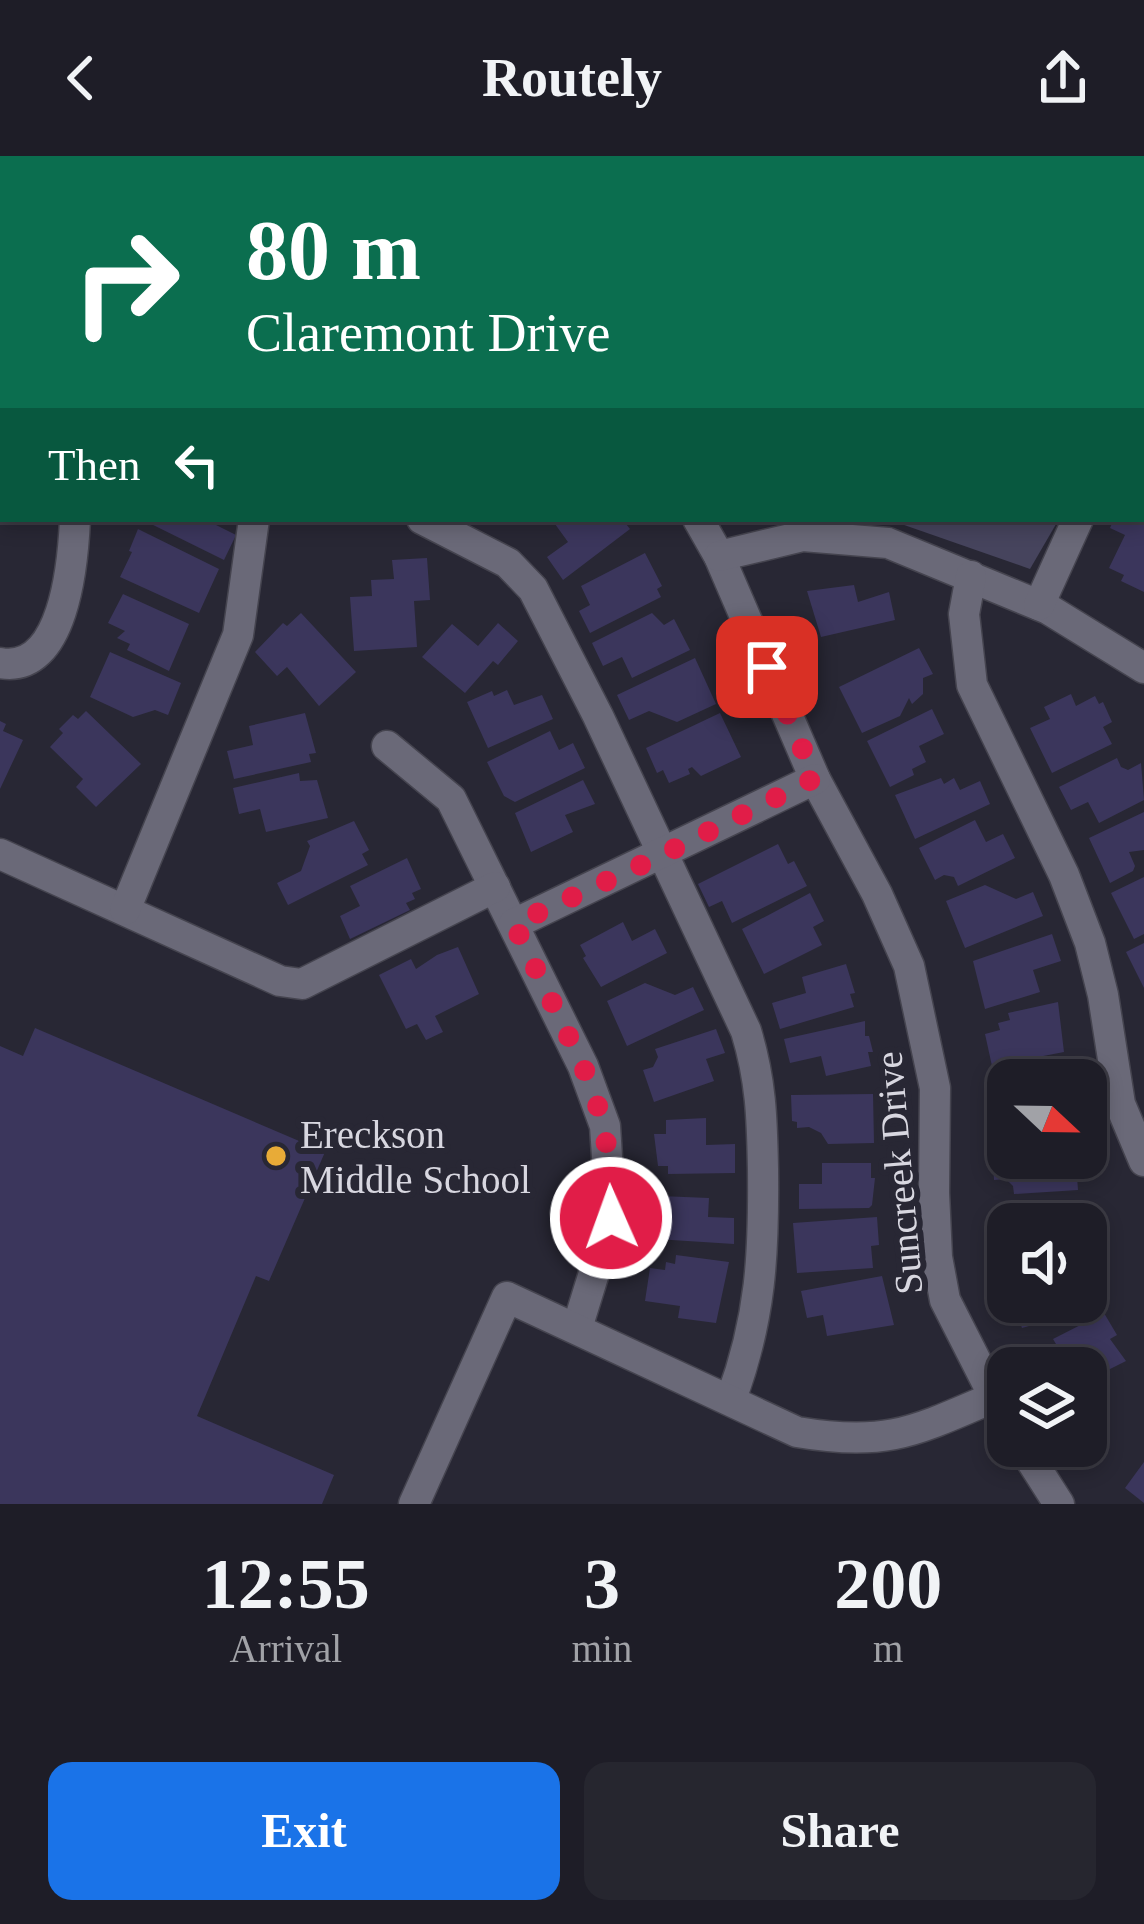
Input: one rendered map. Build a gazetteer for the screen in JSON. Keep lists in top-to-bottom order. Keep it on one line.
{"streets":{"street":["Suncreek Drive"]},"places":["Ereckson Middle School"],"north":"right","page":{"header":"Routely","turn":["80 m","Claremont Drive"],"then":"Then","eta":["12:55","Arrival","3","min","200","m"],"buttons":["Exit","Share"]}}
